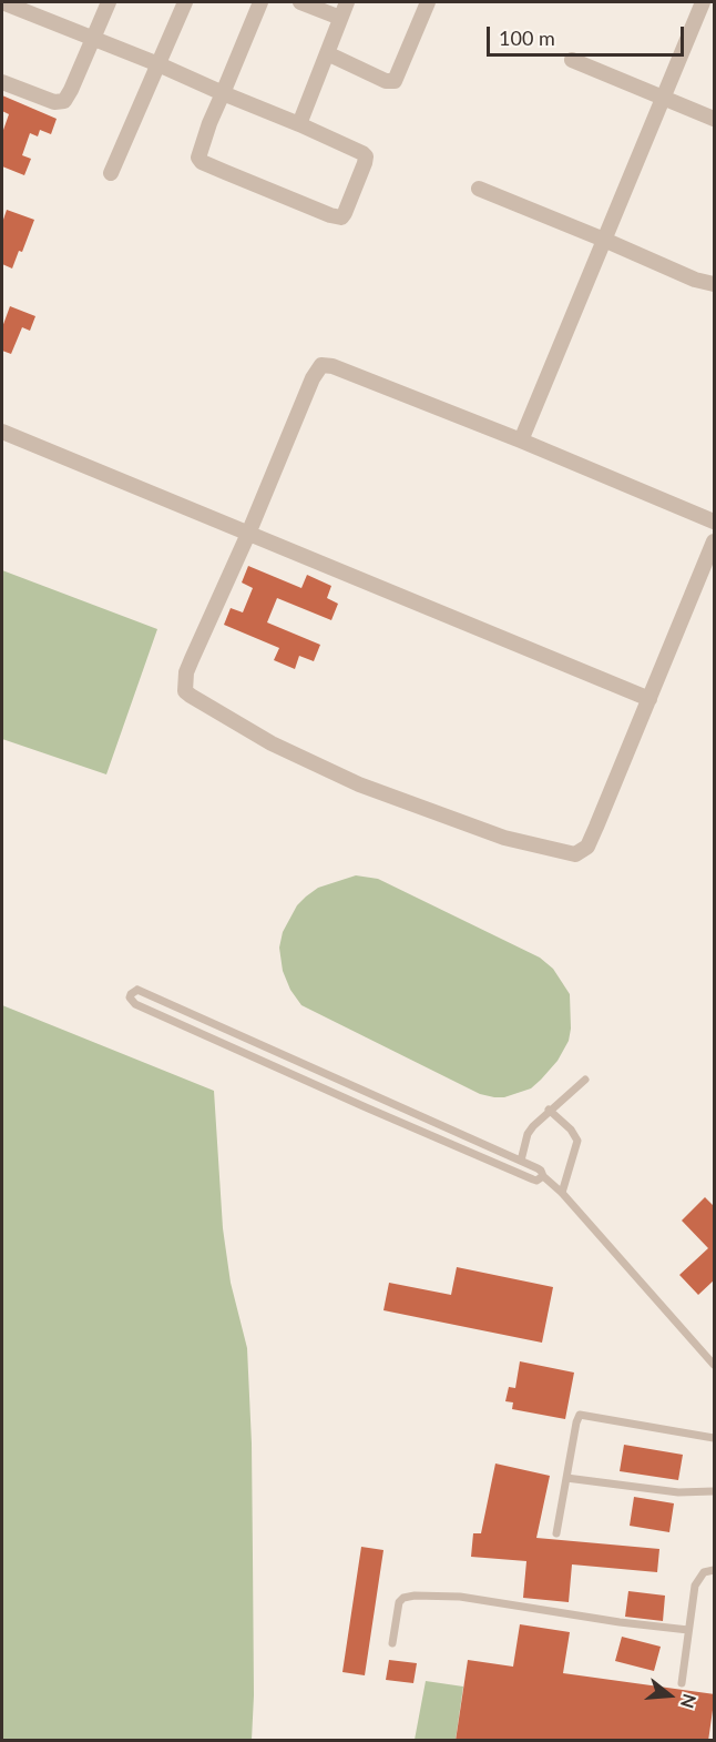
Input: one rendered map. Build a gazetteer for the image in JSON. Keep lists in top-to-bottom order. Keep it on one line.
{"scale_bar":"100 m","north":"right"}
